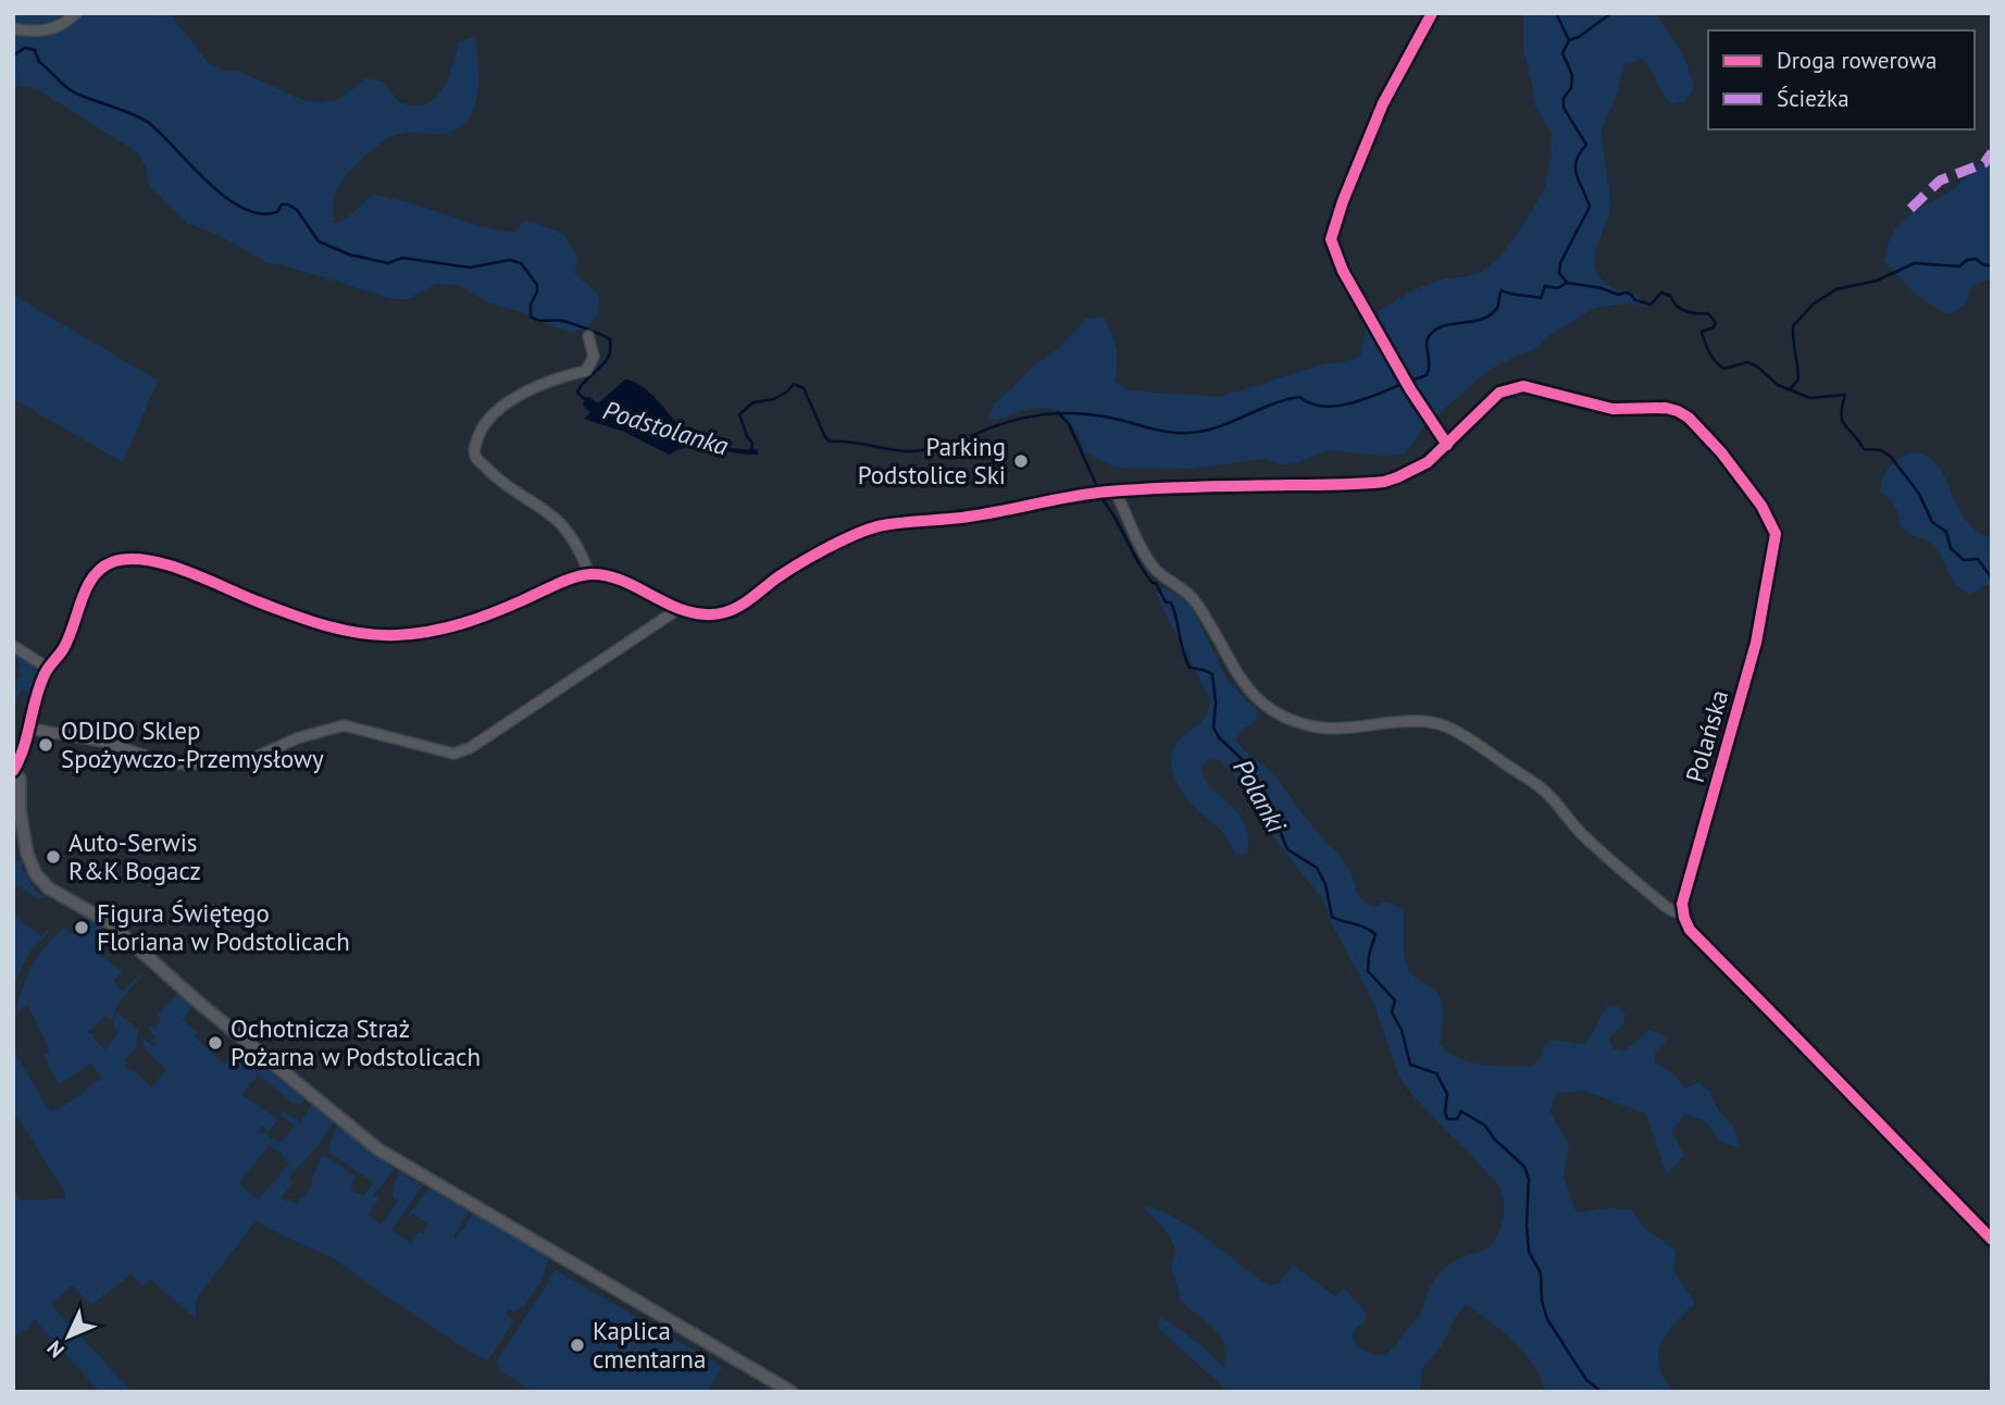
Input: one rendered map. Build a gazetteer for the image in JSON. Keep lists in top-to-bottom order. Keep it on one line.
{"streets":{"street":["Polańska"]},"water":["Podstolanka","Polanki"],"places":["Parking Podstolice Ski","ODIDO Sklep Spożywczo-Przemysłowy","Auto-Serwis R&K Bogacz","Figura Świętego Floriana w Podstolicach","Ochotnicza Straż Pożarna w Podstolicach","Kaplica cmentarna"],"legend":["Droga rowerowa","Ścieżka"],"north":"bottom left"}
